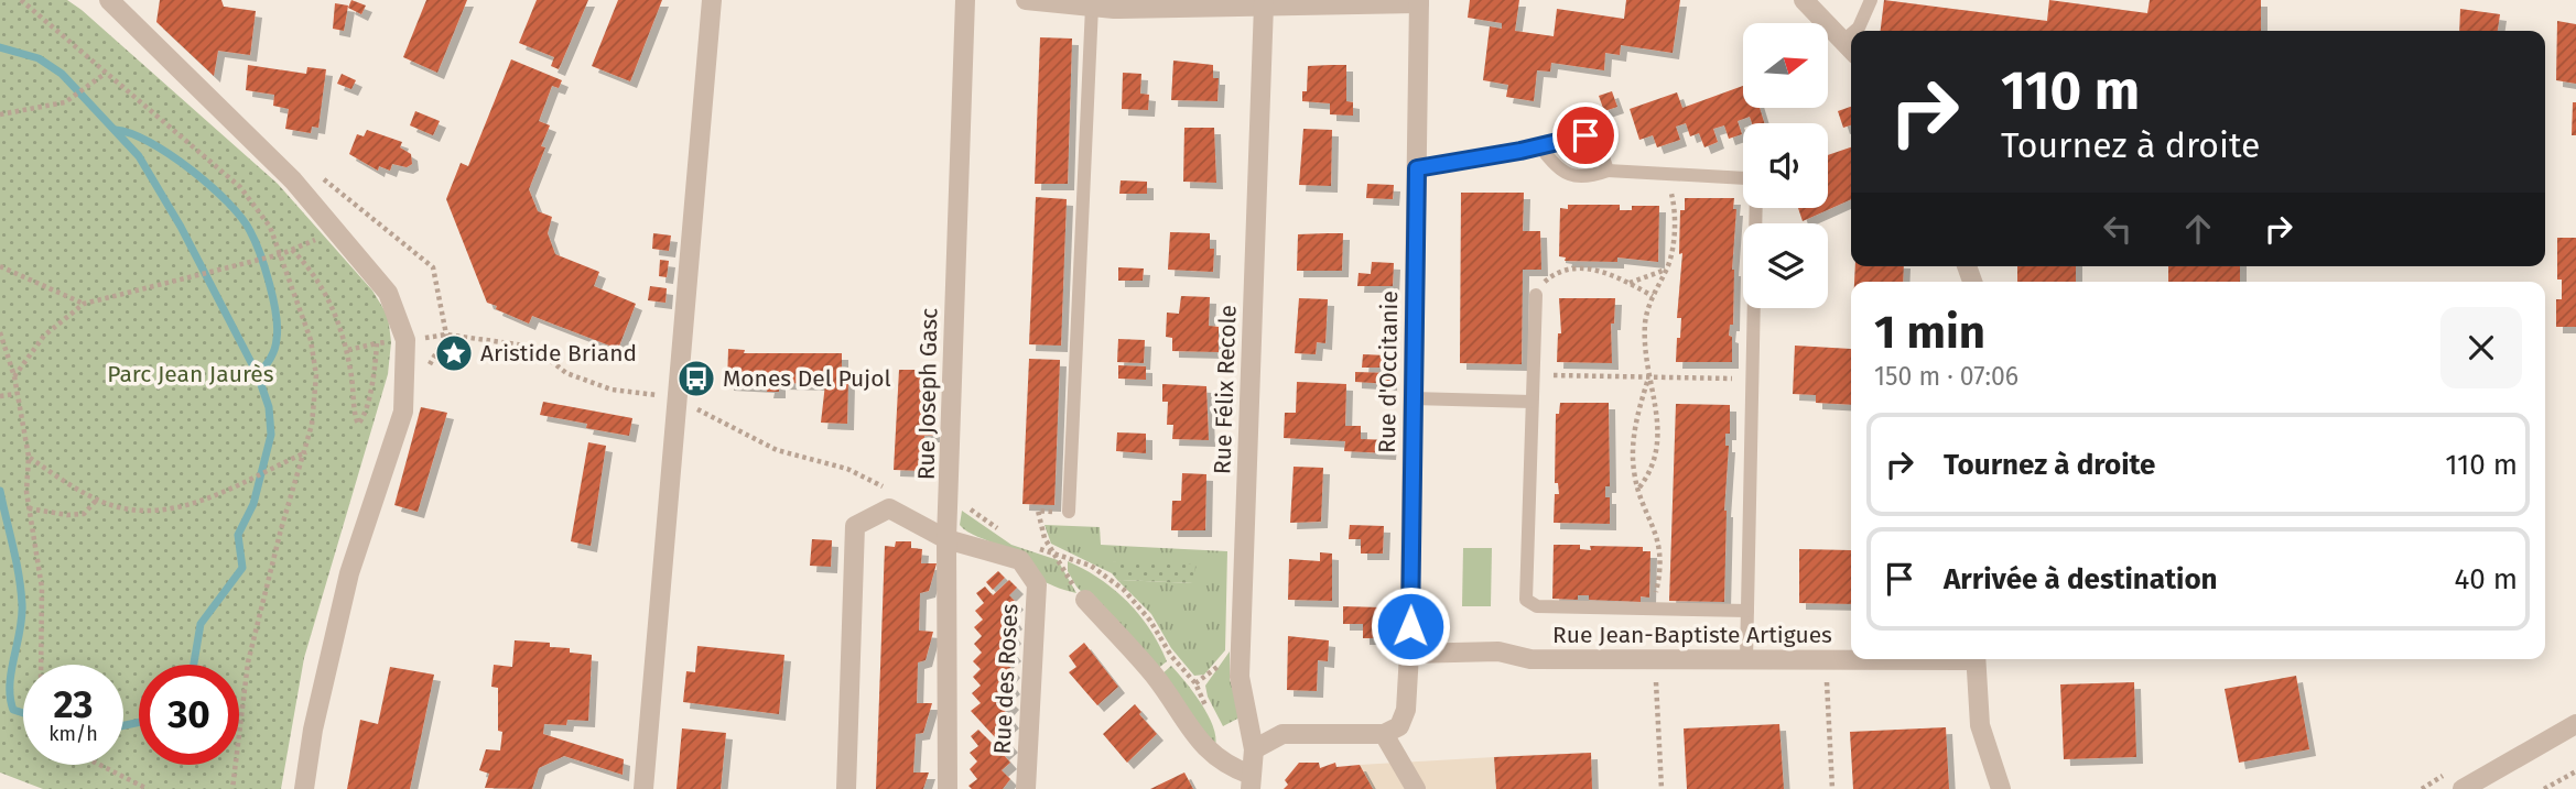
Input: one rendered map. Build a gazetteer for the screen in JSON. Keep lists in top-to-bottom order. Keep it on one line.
{"streets":{"street":["Rue d'Occitanie","Rue Félix Recole","Rue Joseph Gasc","Rue Jean-Baptiste Artigues","Rue des Roses"]},"crossings":[["Rue d'Occitanie","Rue Jean-Baptiste Artigues"],["Rue Joseph Gasc","Rue des Roses"]],"parks":["Parc Jean Jaurès"],"places":{"place":["Aristide Briand"],"bus stop":["Mones Del Pujol"]},"north":"right","page":{"turn":["110 m","Tournez à droite"],"heading":["1 min","150 m · 07:06"],"list":[{"name":"Tournez à droite","value":"110 m"},{"name":"Arrivée à destination","value":"40 m"}],"speed":"23 km/h","limit":"30"}}
